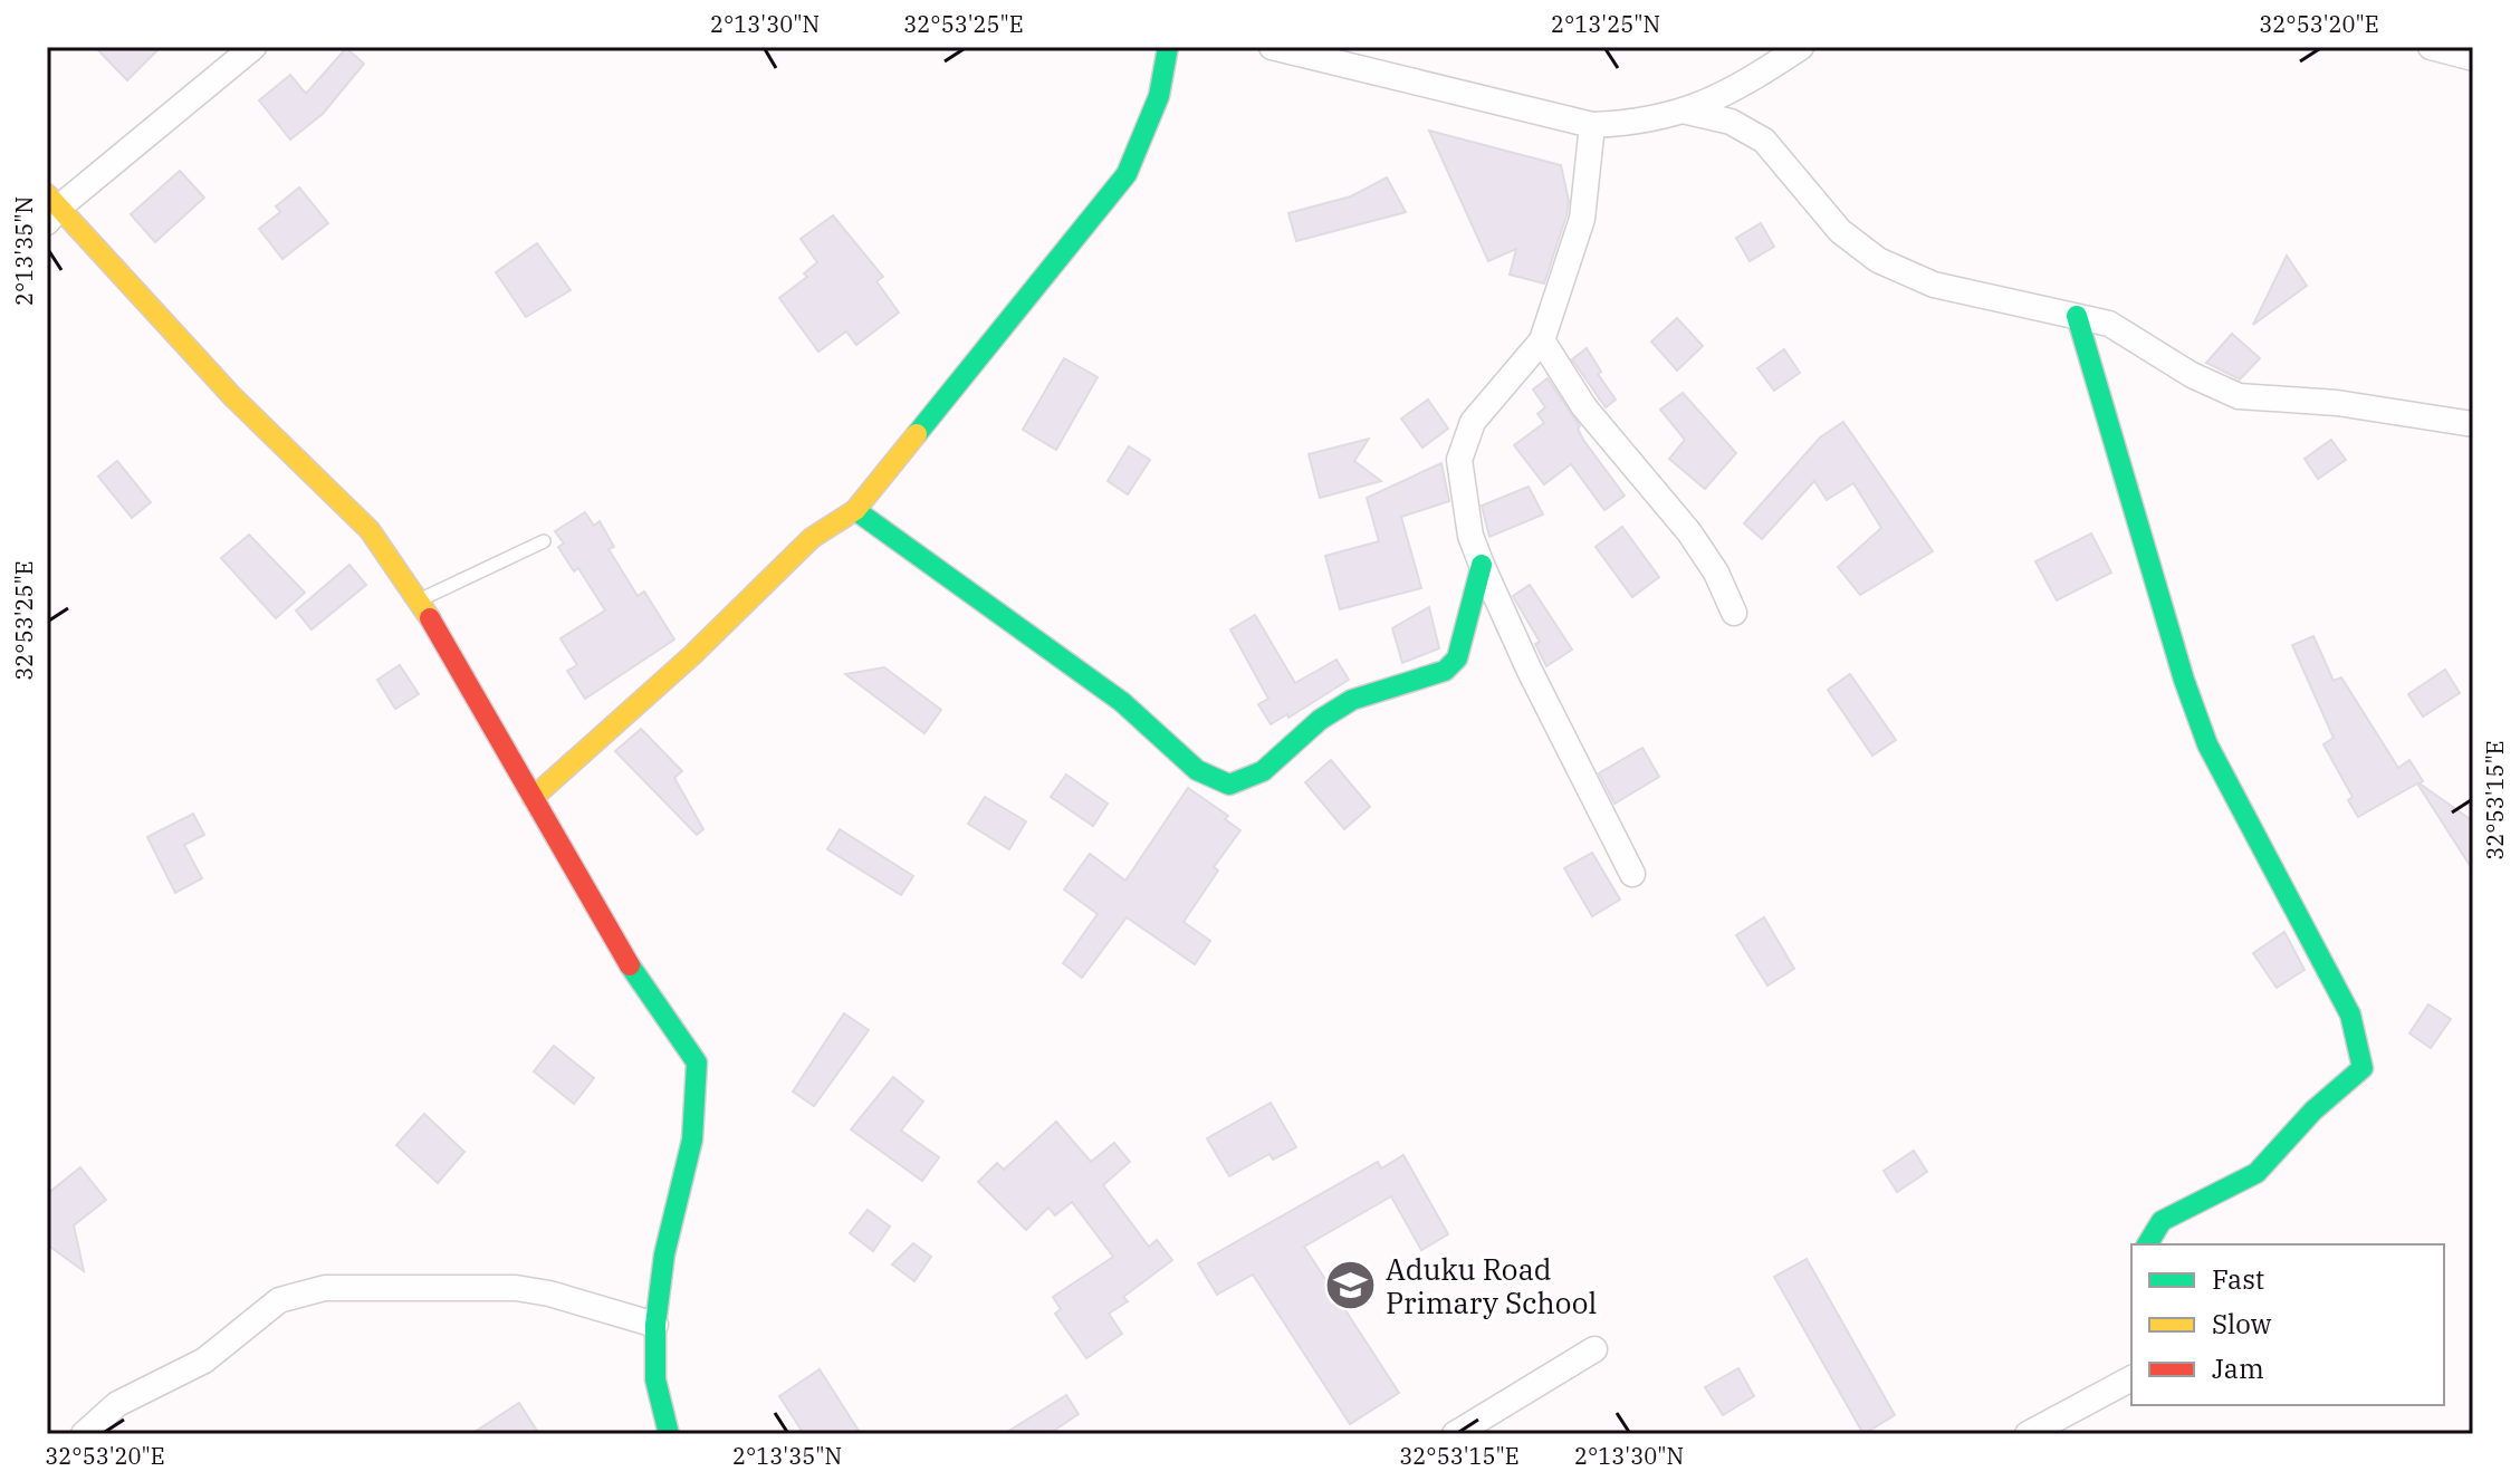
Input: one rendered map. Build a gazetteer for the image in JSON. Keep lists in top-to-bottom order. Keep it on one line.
{"places":{"school or university":["Aduku Road Primary School"]},"legend":["Fast","Slow","Jam"],"coordinates":["2°13'30\"N","32°53'25\"E","2°13'25\"N","32°53'20\"E","2°13'35\"N","32°53'15\"E"]}
